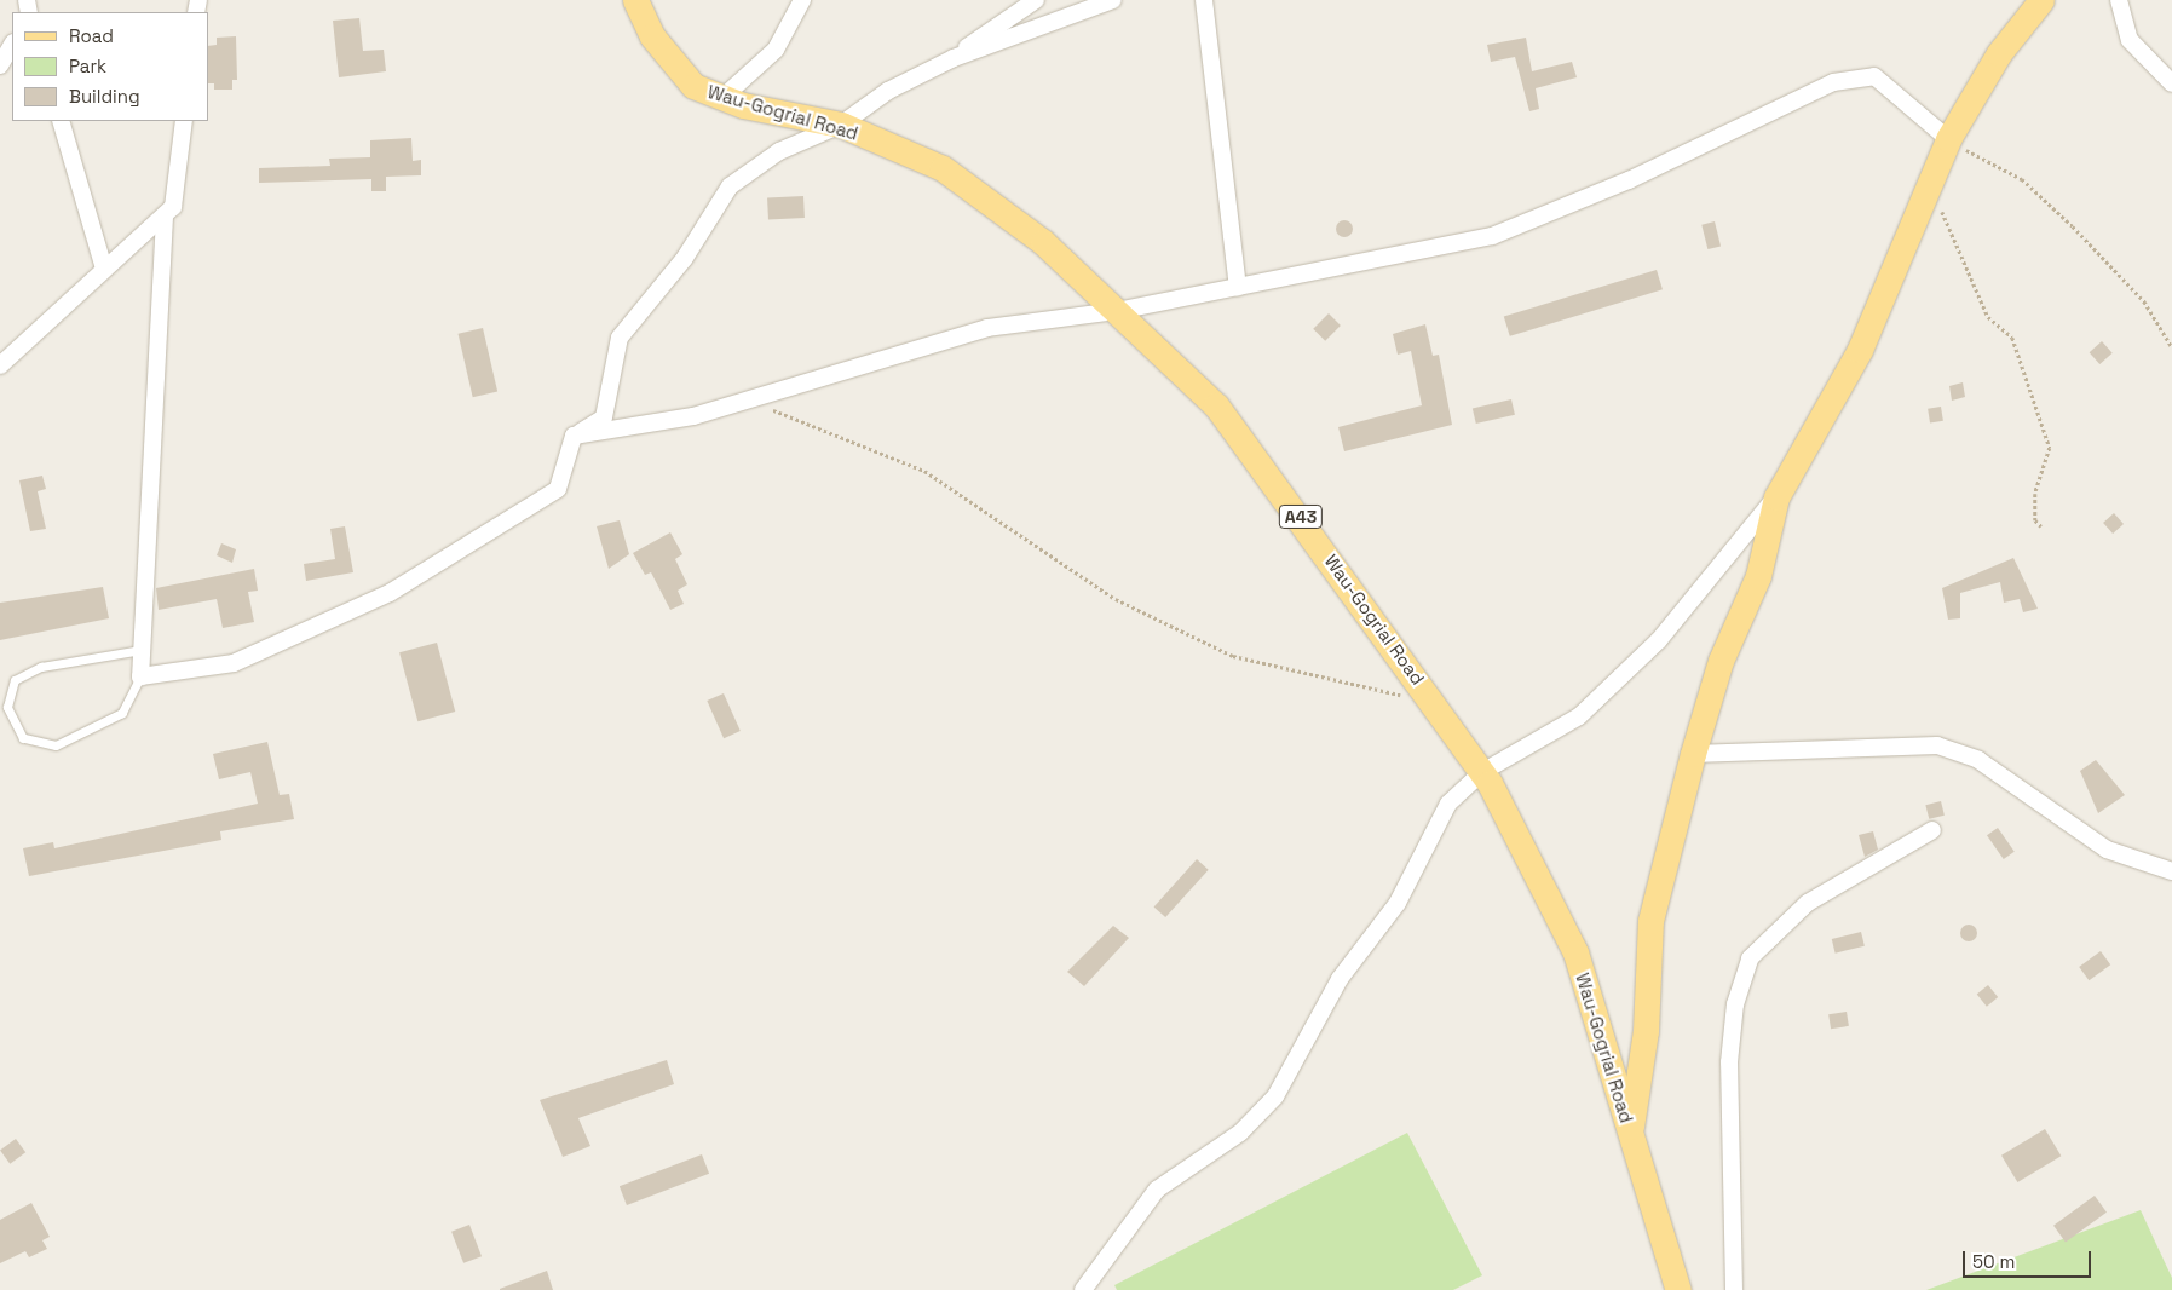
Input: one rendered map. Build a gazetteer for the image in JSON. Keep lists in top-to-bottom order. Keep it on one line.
{"streets":{"main road":["Wau-Gogrial Road","A43"]},"legend":["Road","Park","Building"],"scale_bar":"50 m"}
